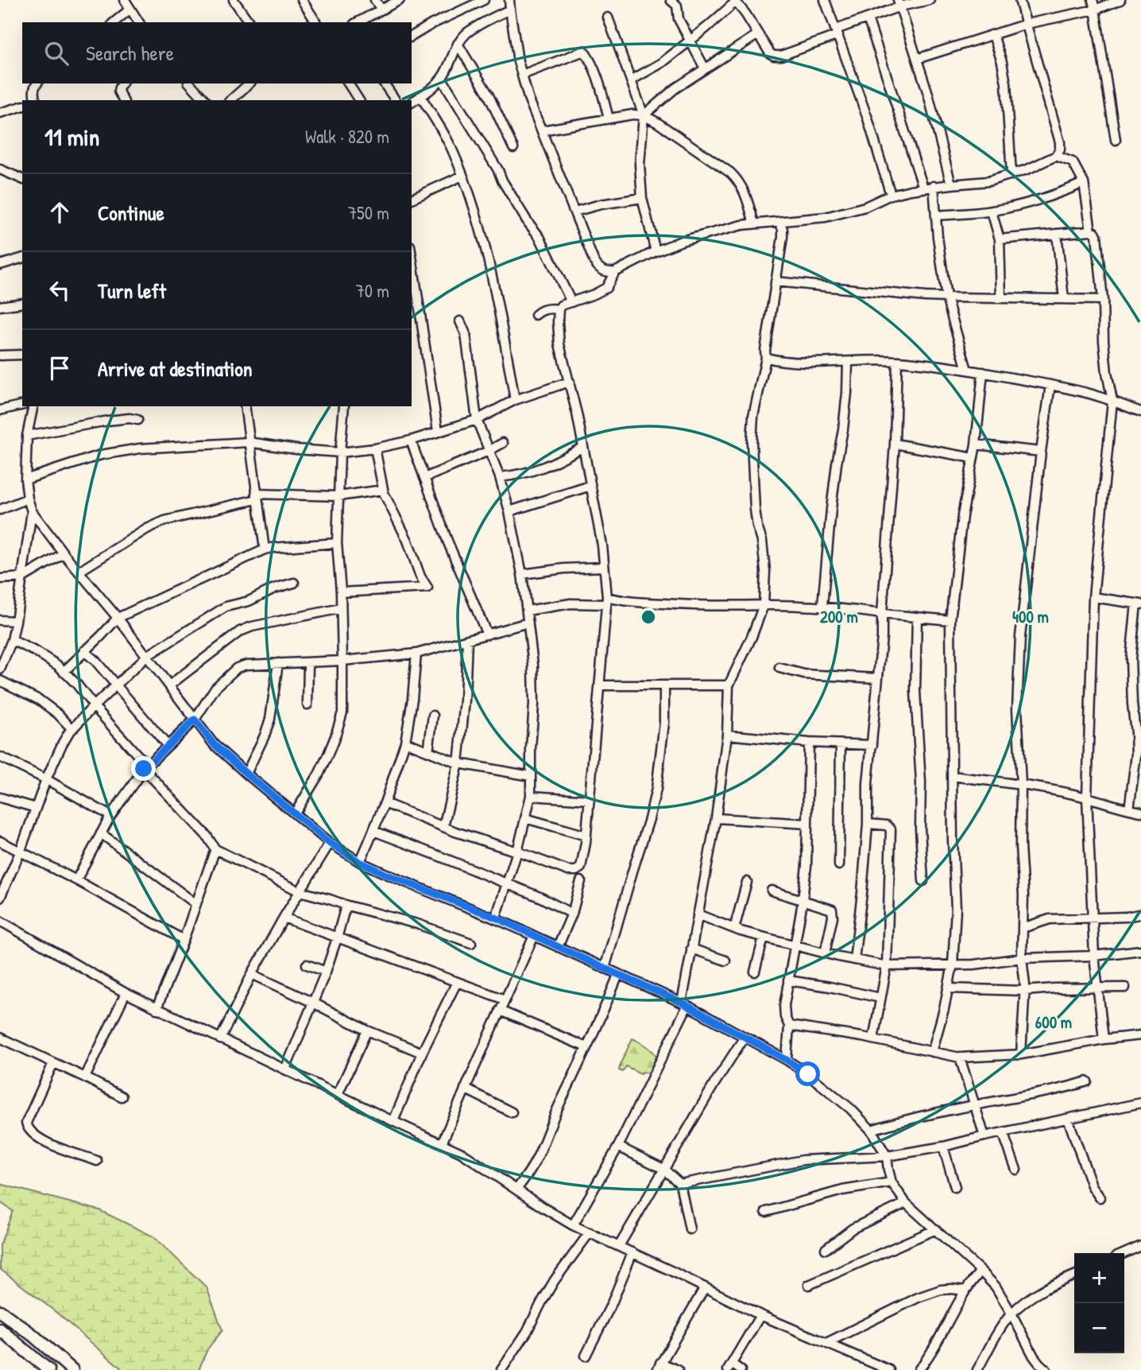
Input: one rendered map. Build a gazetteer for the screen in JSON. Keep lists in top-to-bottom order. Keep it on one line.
{"page":{"search":"Search here","heading":["11 min","Walk · 820 m"],"list":[["Continue","750 m"],["Turn left","70 m"],"Arrive at destination"],"map_buttons":["+","−"]},"rings":["200 m","400 m","600 m"]}
